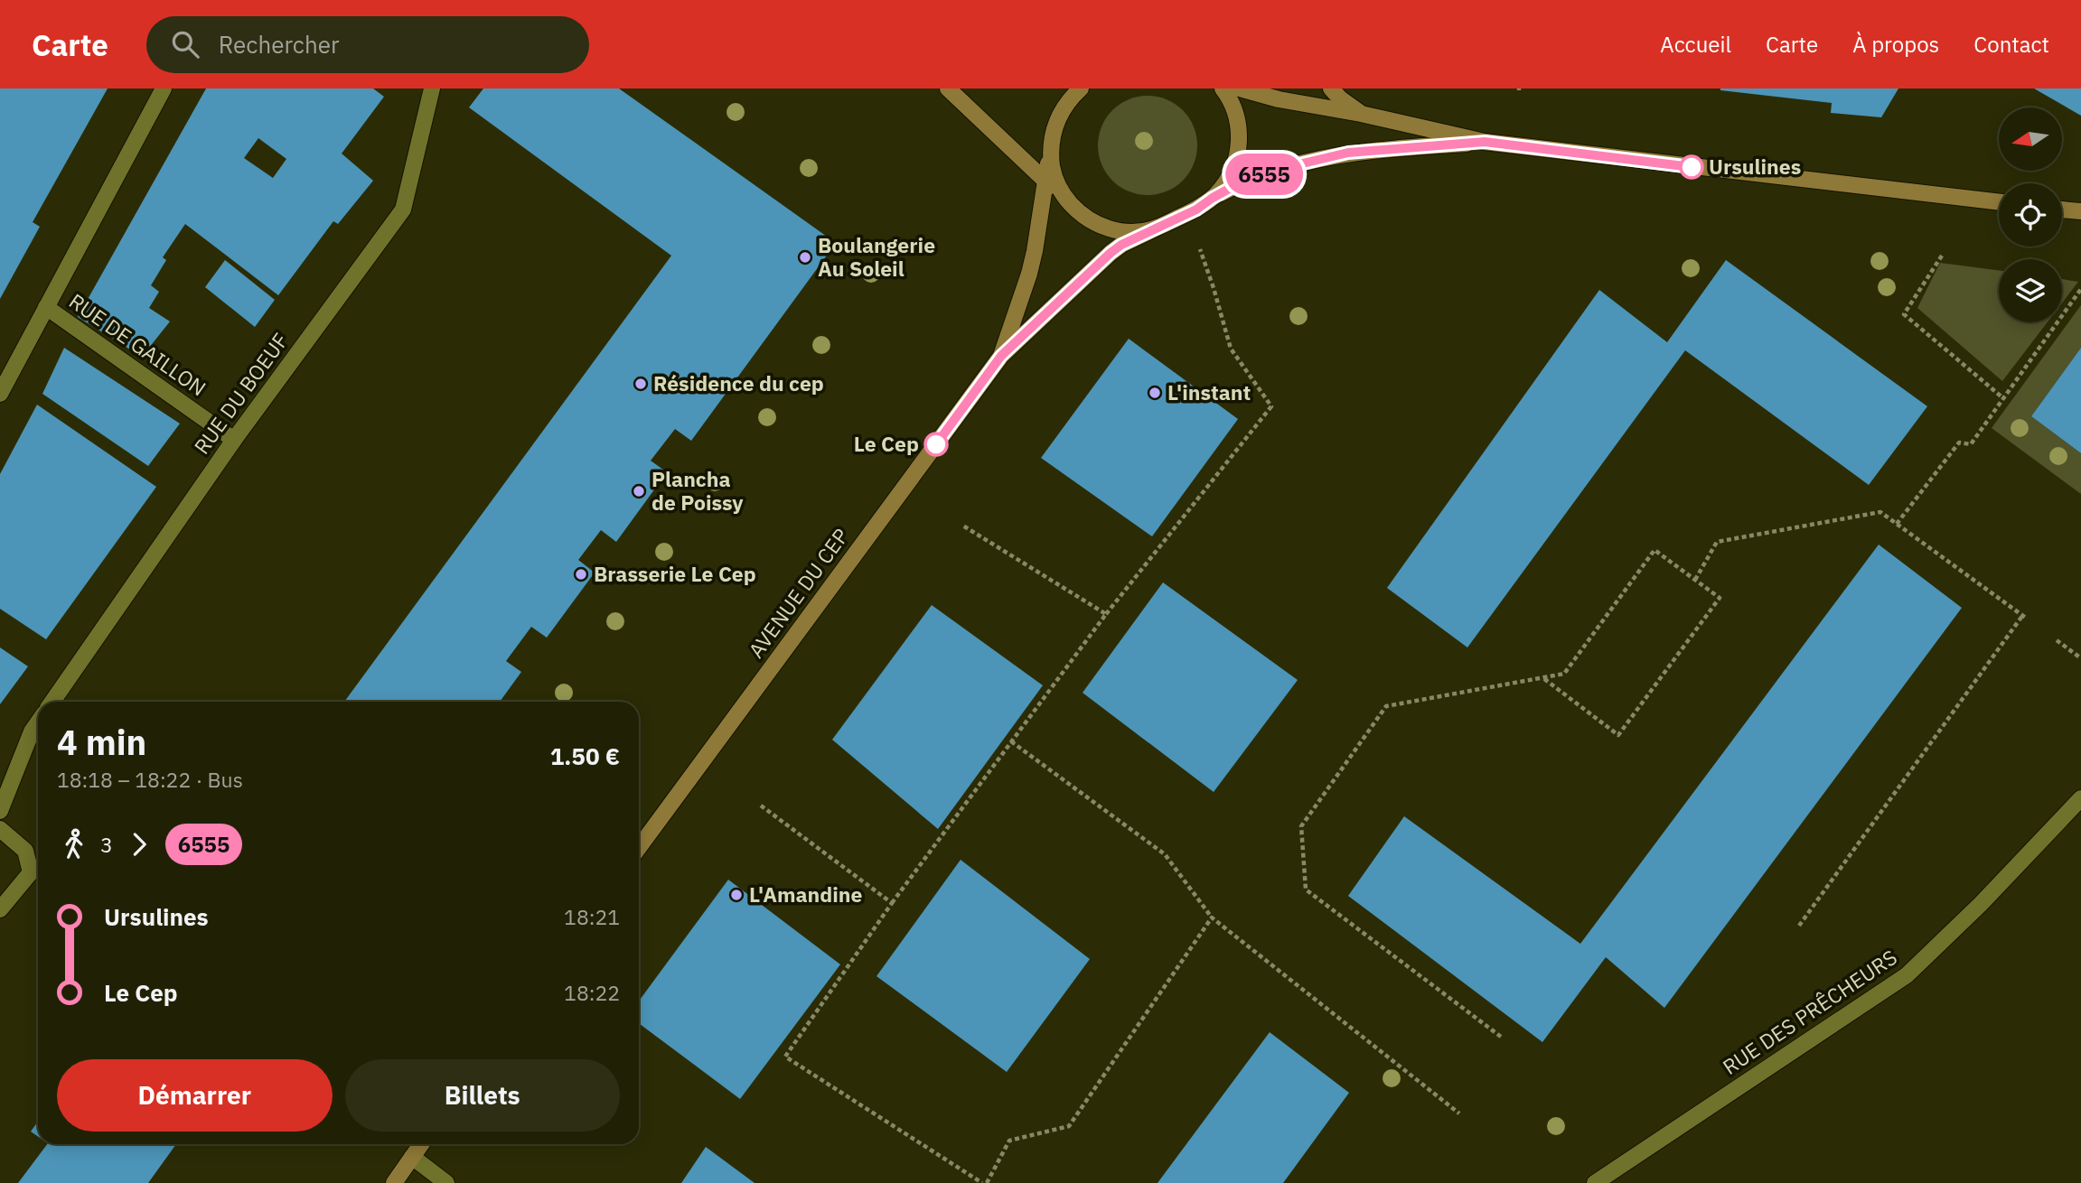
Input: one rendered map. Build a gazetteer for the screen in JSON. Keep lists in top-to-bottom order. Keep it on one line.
{"streets":{"street":["RUE DE GAILLON","RUE DU BOEUF","AVENUE DU CEP","RUE DES PRÊCHEURS"]},"crossings":[["RUE DE GAILLON","RUE DU BOEUF"]],"places":["Ursulines","Boulangerie Au Soleil","Résidence du cep","L'instant","Le Cep","Plancha de Poissy","Brasserie Le Cep","L'Amandine"],"lines":["bus line 6555"],"north":"left","page":{"header":"Carte","search":"Rechercher","nav":["Accueil","Carte","À propos","Contact"],"on_map":"6555","heading":["4 min","18:18 – 18:22 · Bus","1.50 €"],"legs":["3","6555"],"list":[{"name":"Ursulines","value":"18:21"},{"name":"Le Cep","value":"18:22"}],"buttons":["Démarrer","Billets"]}}
